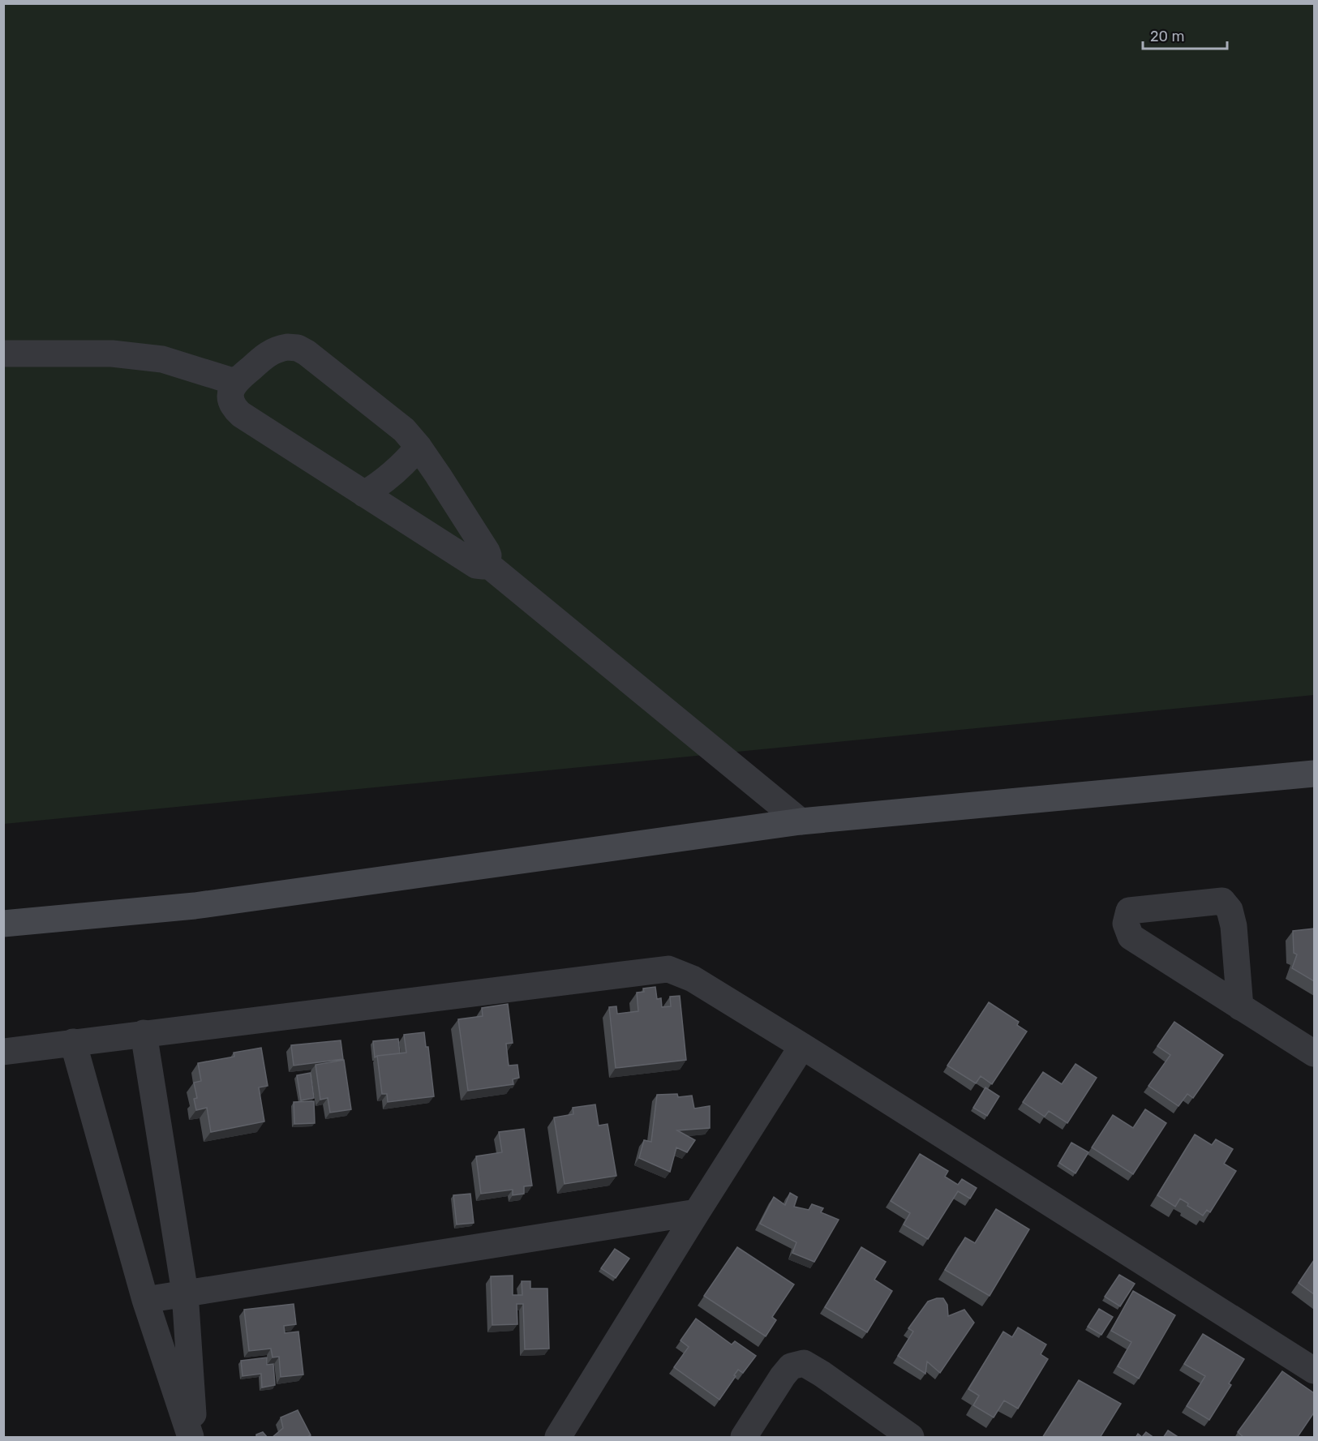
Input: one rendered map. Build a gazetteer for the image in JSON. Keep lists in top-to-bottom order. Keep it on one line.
{"scale_bar":"20 m"}
